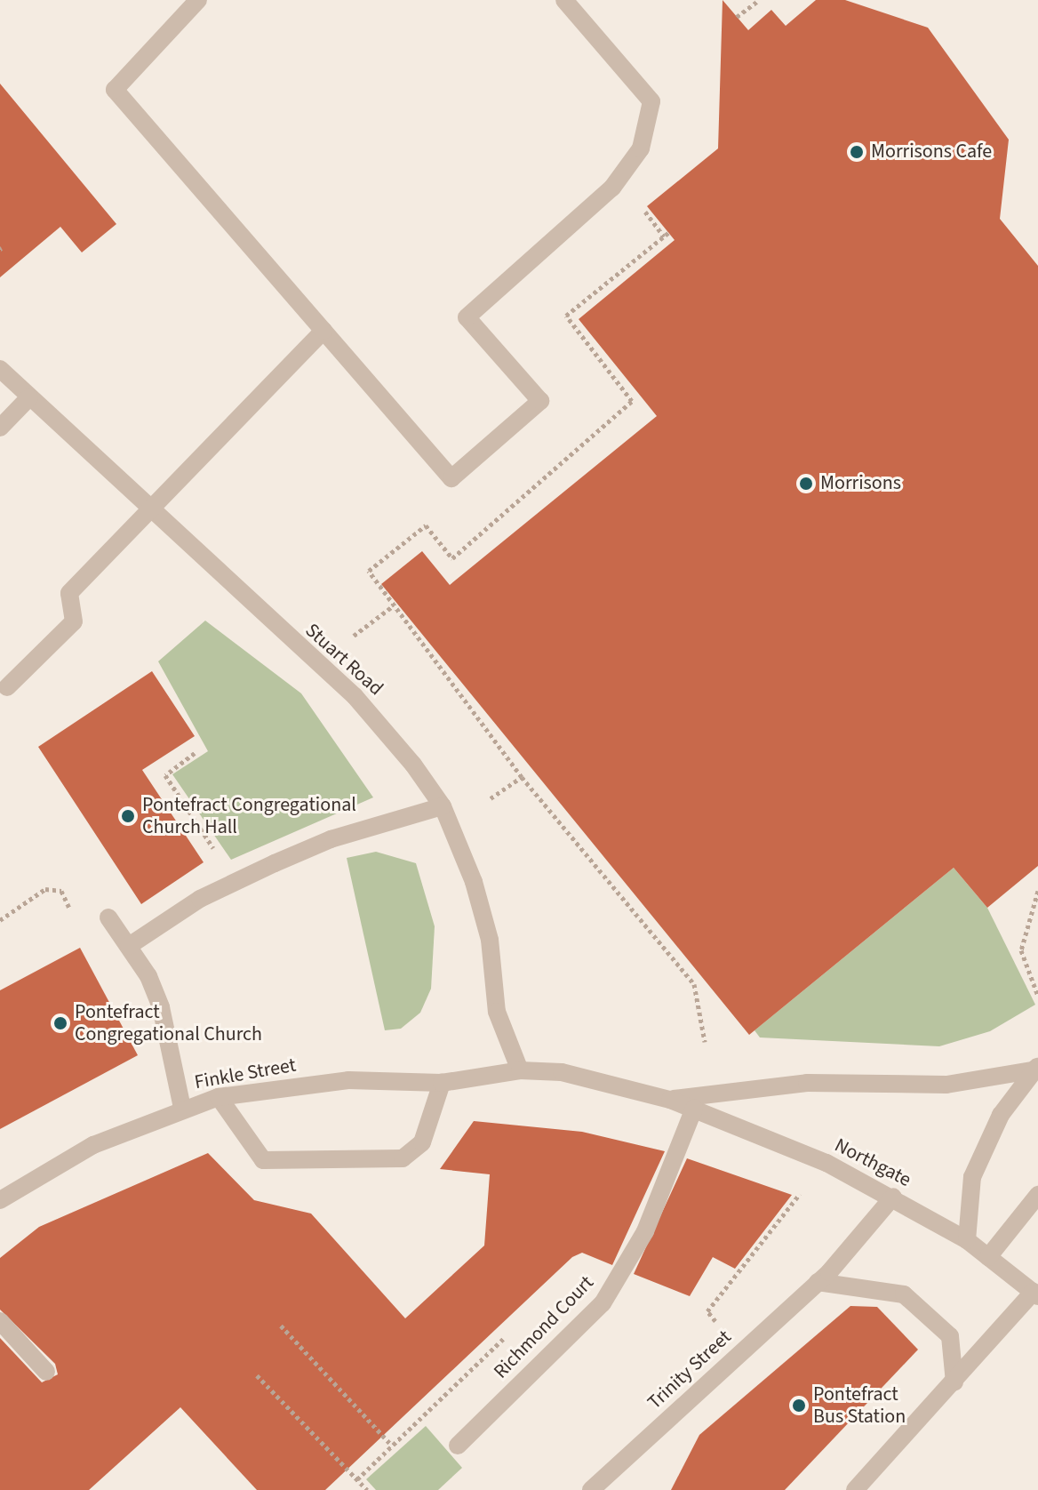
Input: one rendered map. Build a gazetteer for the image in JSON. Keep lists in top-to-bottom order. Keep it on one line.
{"streets":{"street":["Stuart Road","Finkle Street","Northgate","Richmond Court","Trinity Street"]},"crossings":[["Stuart Road","Finkle Street"],["Stuart Road","Northgate"],["Finkle Street","Northgate"],["Northgate","Richmond Court"],["Northgate","Trinity Street"]],"places":["Morrisons Cafe","Morrisons","Pontefract Congregational Church Hall","Pontefract Congregational Church","Pontefract Bus Station"]}
